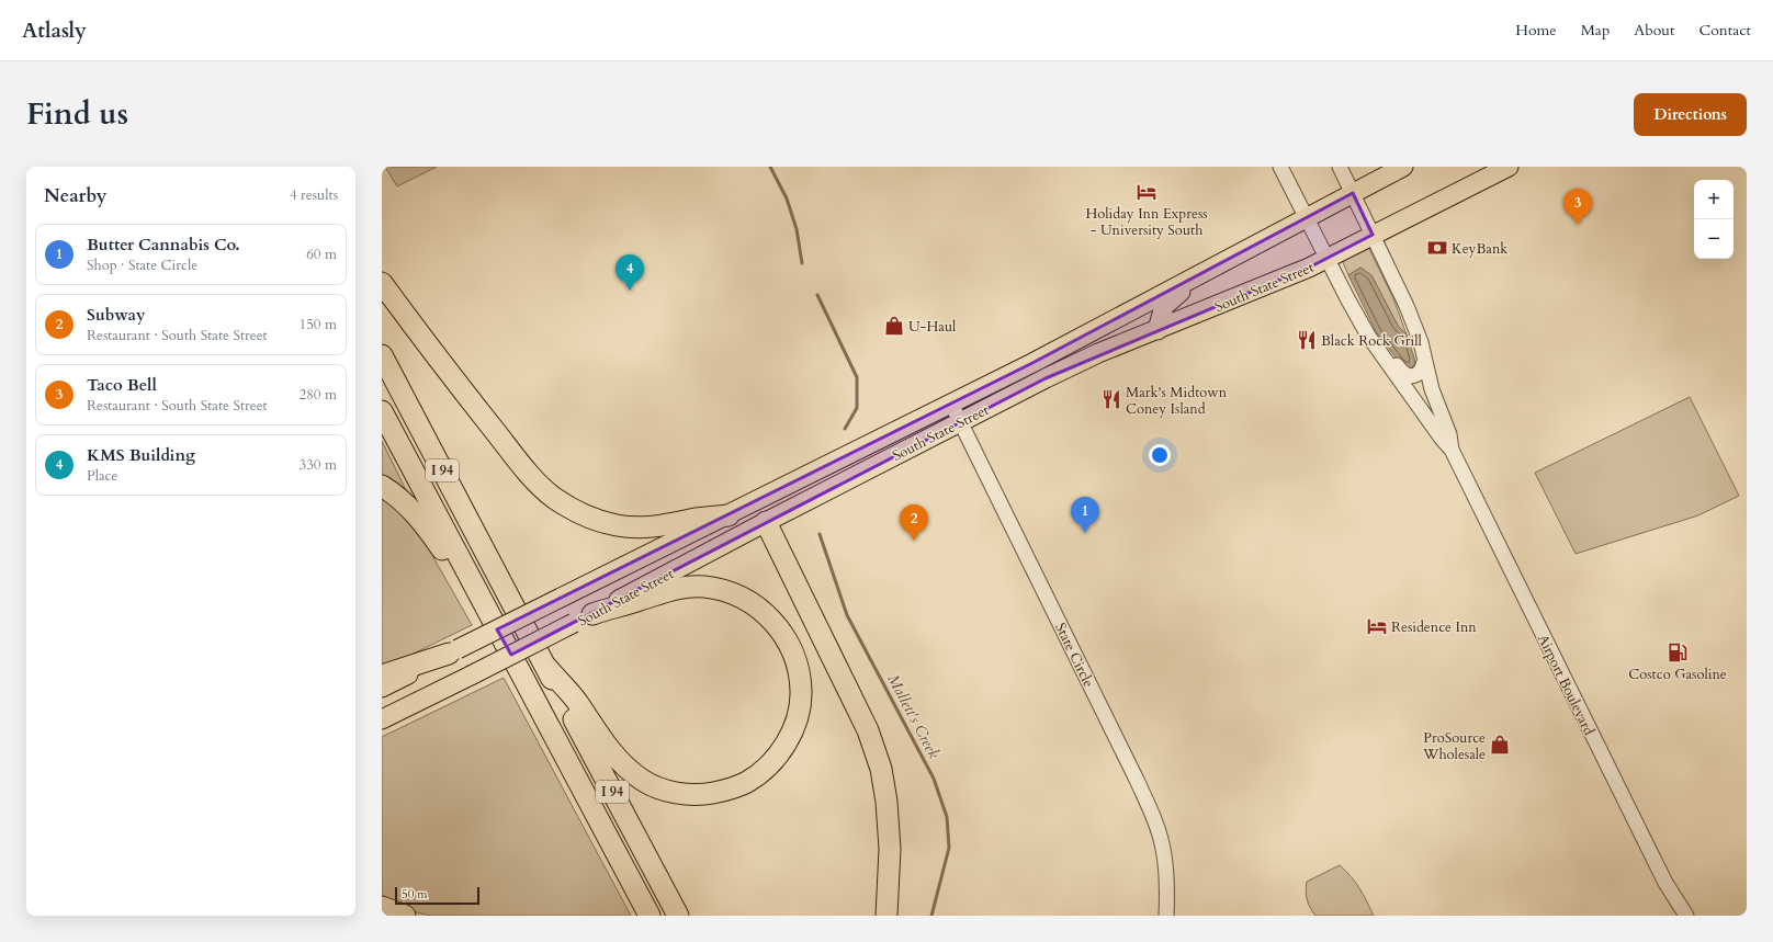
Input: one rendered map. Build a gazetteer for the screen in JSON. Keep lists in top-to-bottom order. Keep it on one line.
{"streets":{"highway":["I 94"],"main road":["South State Street"],"street":["State Circle","Airport Boulevard"]},"crossings":[["South State Street","State Circle"],["South State Street","Airport Boulevard"]],"water":["Mallett's Creek"],"places":{"hotel":["Holiday Inn Express - University South","Residence Inn"],"bank":["KeyBank"],"shop":["U-Haul","ProSource Wholesale"],"restaurant":["Black Rock Grill","Mark's Midtown Coney Island"],"fuel station":["Costco Gasoline"]},"scale_bar":"50 m","page":{"header":"Atlasly","nav":["Home","Map","About","Contact"],"title":"Find us","buttons":"Directions","heading":["Nearby","4 results"],"map_buttons":["+","−"],"pins":["3","4","1","2"],"list":[{"mark":"1","name":"Butter Cannabis Co.","note":"Shop · State Circle","value":"60 m"},{"mark":"2","name":"Subway","note":"Restaurant · South State Street","value":"150 m"},{"mark":"3","name":"Taco Bell","note":"Restaurant · South State Street","value":"280 m"},{"mark":"4","name":"KMS Building","note":"Place","value":"330 m"}],"scale":"50 m"}}
